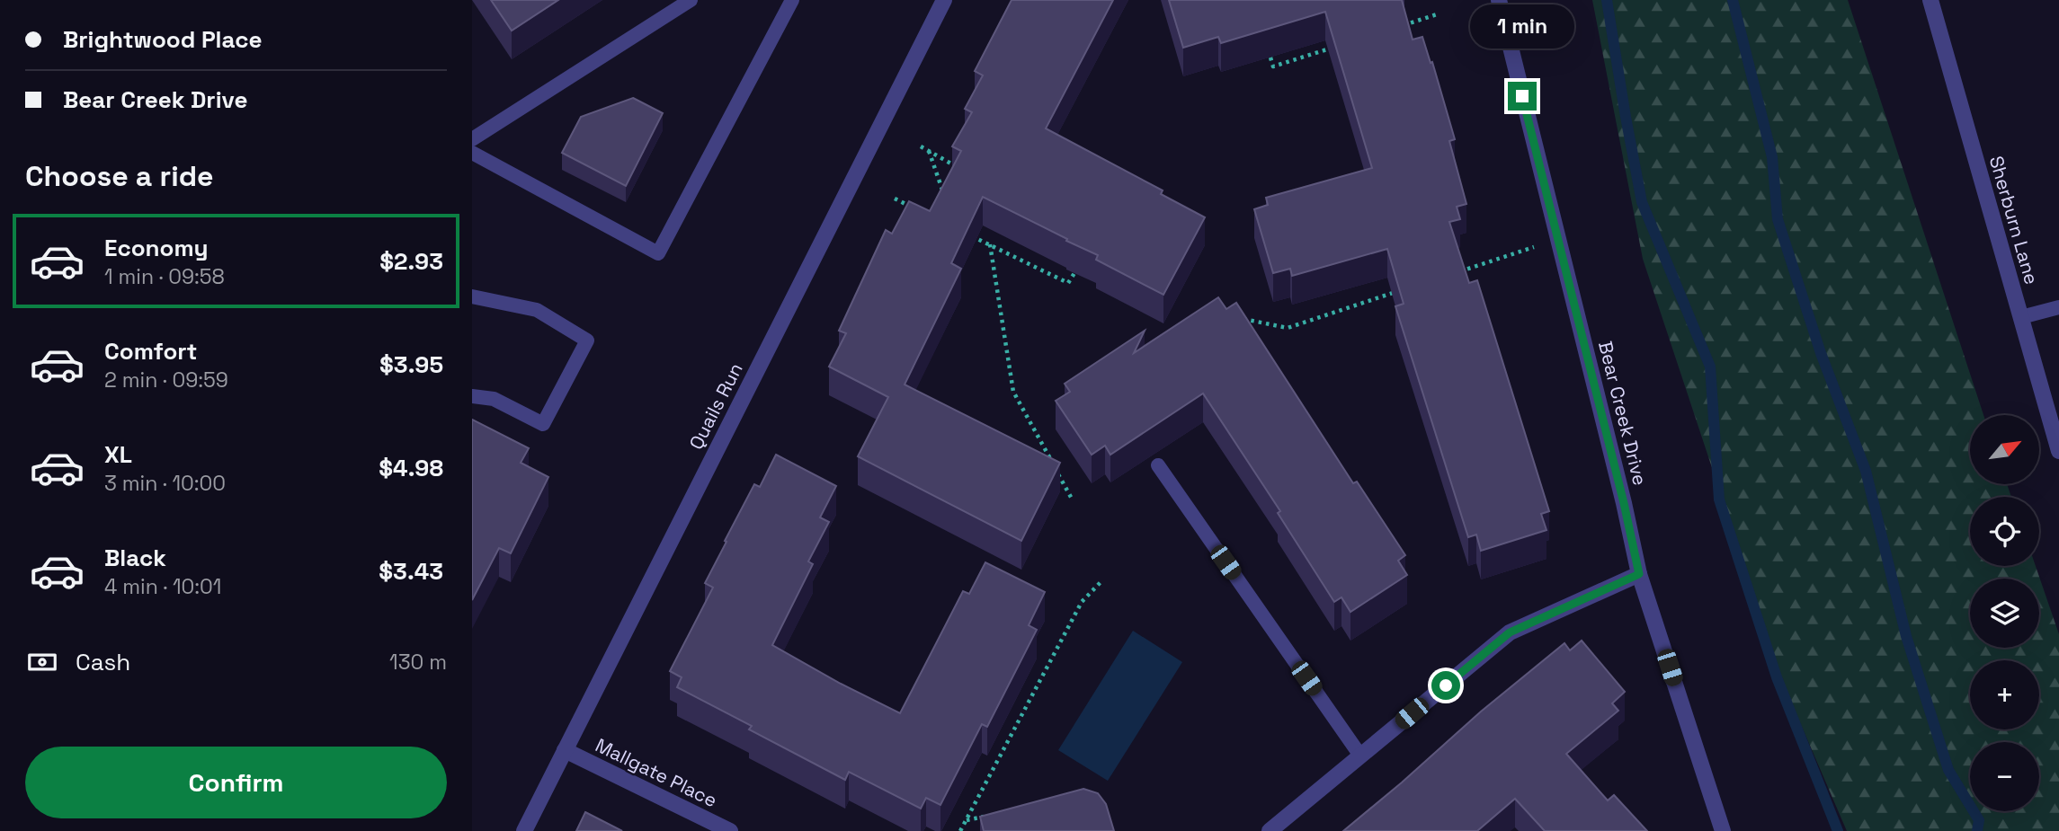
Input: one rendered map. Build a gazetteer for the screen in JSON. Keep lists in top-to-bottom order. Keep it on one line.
{"streets":{"street":["Sherburn Lane","Quails Run","Bear Creek Drive","Mallgate Place"]},"crossings":[["Quails Run","Mallgate Place"]],"north":"top right","page":{"banner":["Brightwood Place","Bear Creek Drive"],"bubble":"1 min","heading":"Choose a ride","list":[{"name":"Economy","note":"1 min · 09:58","value":"$2.93"},{"name":"Comfort","note":"2 min · 09:59","value":"$3.95"},{"name":"XL","note":"3 min · 10:00","value":"$4.98"},{"name":"Black","note":"4 min · 10:01","value":"$3.43"}],"map_buttons":["+","−"],"pay":["Cash","130 m"],"buttons":"Confirm"}}
